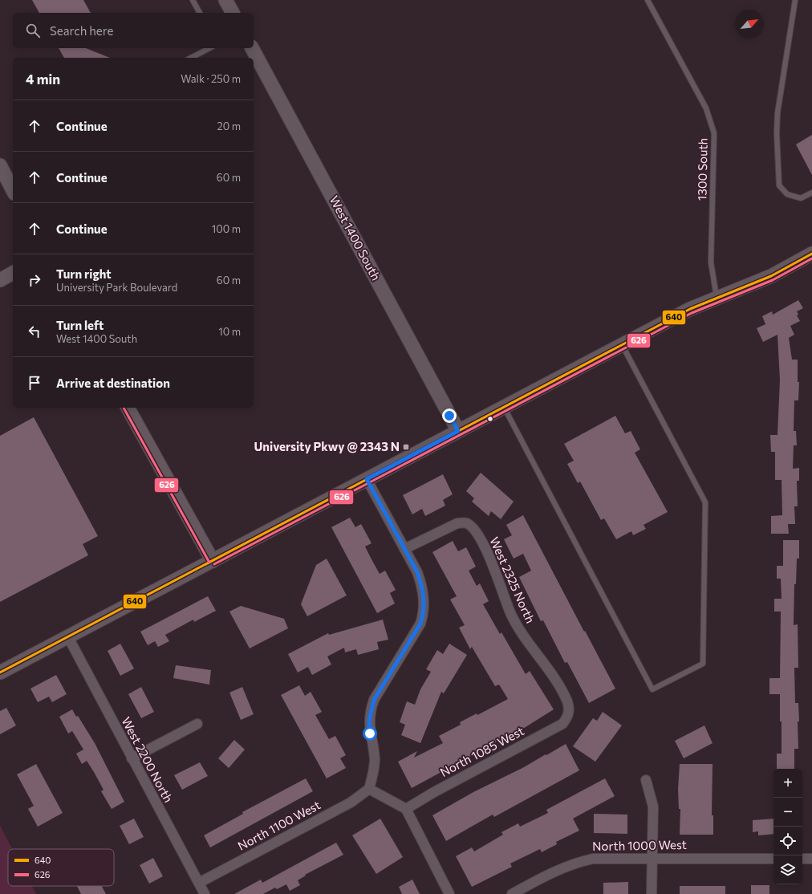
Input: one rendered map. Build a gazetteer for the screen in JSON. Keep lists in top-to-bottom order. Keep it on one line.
{"streets":{"street":["West 1400 South","West 2325 North","North 1085 West","West 2200 North","North 1100 West","North 1000 West"],"lane":["1300 South"]},"crossings":[["West 2325 North","North 1085 West"],["West 2200 North","North 1100 West"]],"places":{"transit":["University Pkwy @ 2343 N"]},"lines":["transit line 640","transit line 626"],"legend":["640","626"],"north":"top right","page":{"search":"Search here","heading":["4 min","Walk · 250 m"],"list":[["Continue","20 m"],["Continue","60 m"],["Continue","100 m"],["Turn right","University Park Boulevard","60 m"],["Turn left","West 1400 South","10 m"],"Arrive at destination"],"map_buttons":["+","−"]}}
